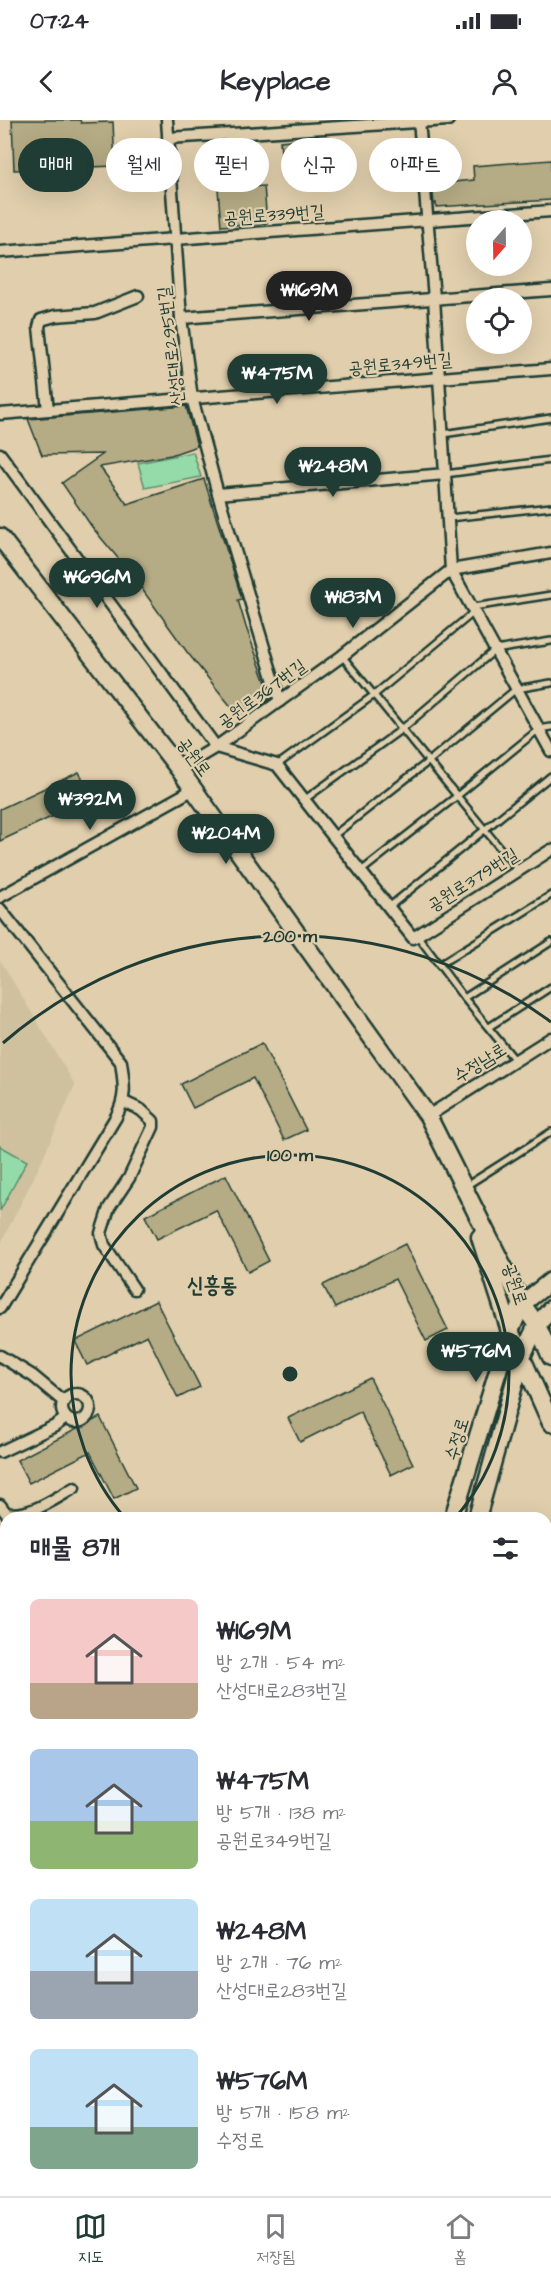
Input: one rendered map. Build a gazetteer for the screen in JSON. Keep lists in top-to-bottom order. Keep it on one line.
{"streets":{"main road":["공원로","수정로"],"street":["공원로339번길","산성대로295번길","공원로349번길","공원로367번길","공원로379번길","수정남로"]},"crossings":[["공원로339번길","산성대로295번길"],["산성대로295번길","공원로349번길"],["산성대로295번길","공원로367번길"],["공원로367번길","공원로"],["공원로","수정남로"],["공원로","수정로"]],"districts":["신흥동"],"north":"bottom","page":{"status":"07:24","header":"Keyplace","chip":["매매","월세","필터","신규","아파트"],"price":["₩169M","₩475M","₩248M","₩696M","₩183M","₩392M","₩204M","₩576M"],"heading":"매물 8개","list":[{"name":"₩169M","note":"방 2개 · 54 m² · 산성대로283번길"},{"name":"₩475M","note":"방 5개 · 138 m² · 공원로349번길"},{"name":"₩248M","note":"방 2개 · 76 m² · 산성대로283번길"},{"name":"₩576M","note":"방 5개 · 158 m² · 수정로"}],"tabs":["지도","저장됨","홈"]},"rings":["200 m","100 m"]}
